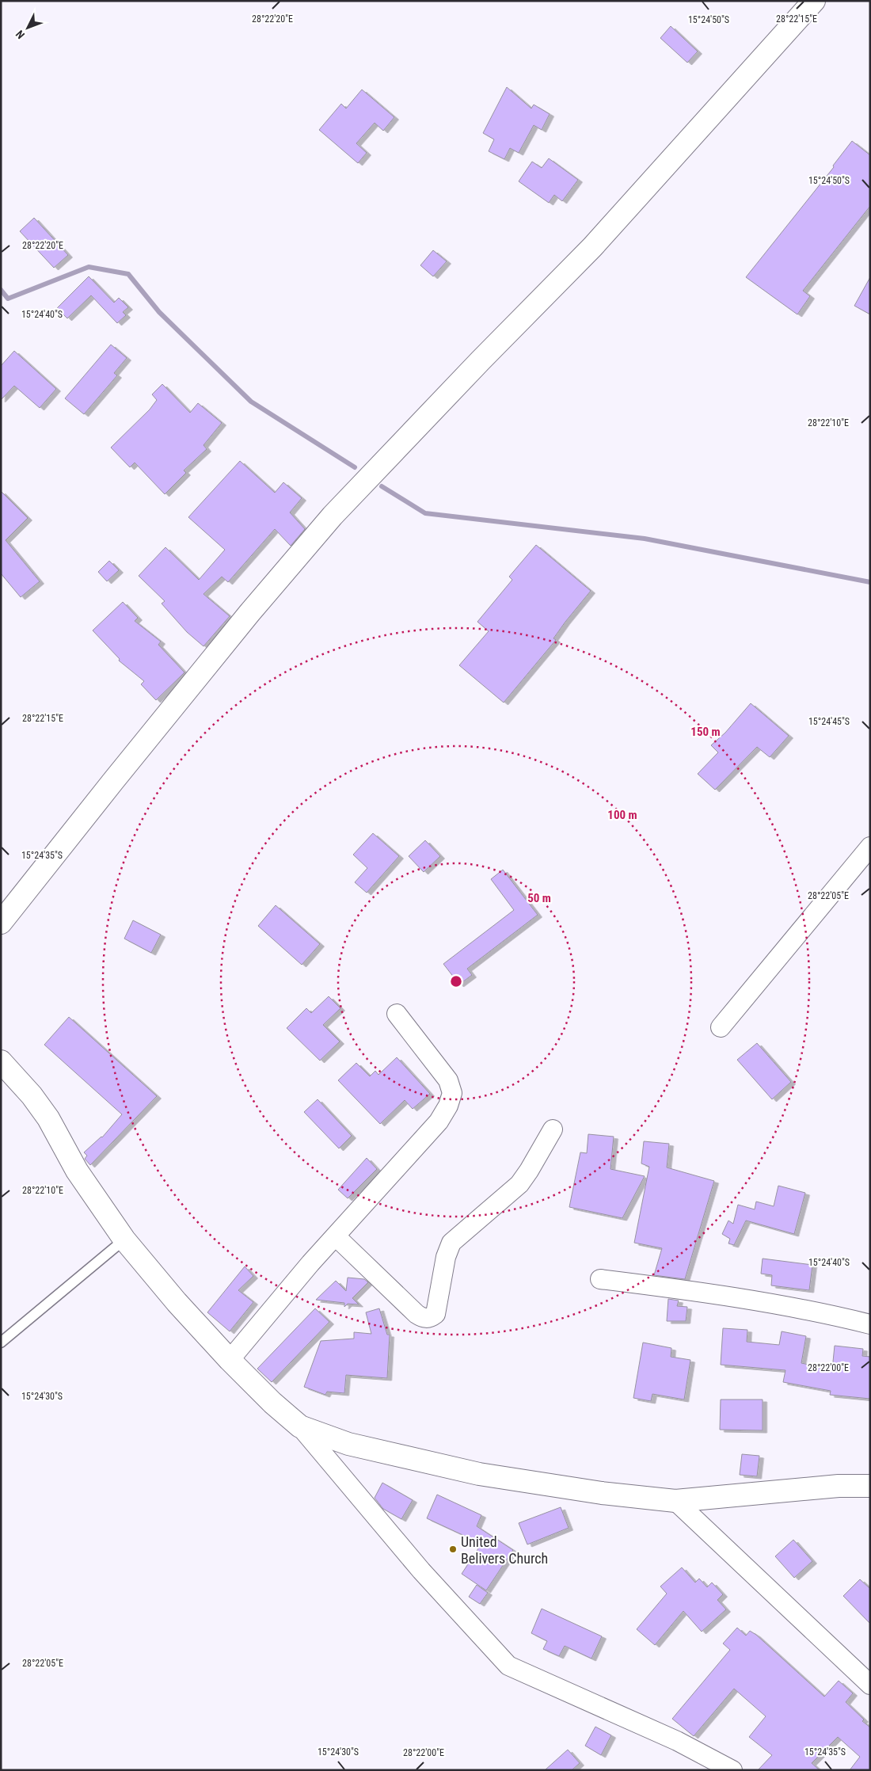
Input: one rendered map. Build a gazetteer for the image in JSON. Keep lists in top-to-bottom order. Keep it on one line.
{"places":["United Belivers Church"],"north":"bottom left","coordinates":["28°22'20\"E","28°22'15\"E","15°24'50\"S","15°24'40\"S","28°22'10\"E","15°24'45\"S","15°24'35\"S","28°22'05\"E","28°22'00\"E","15°24'30\"S"],"rings":["150 m","100 m","50 m"]}
